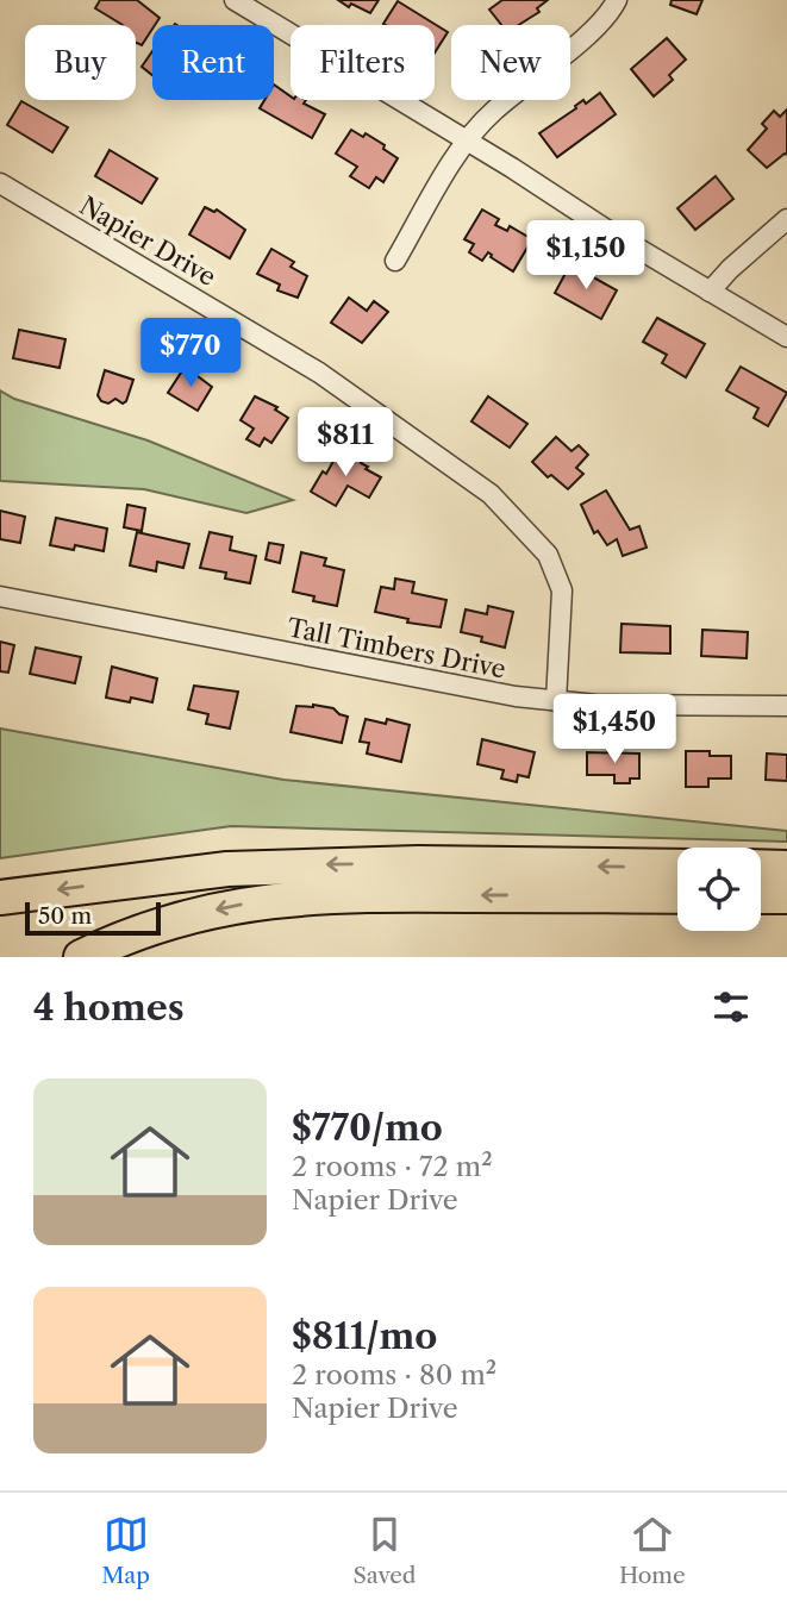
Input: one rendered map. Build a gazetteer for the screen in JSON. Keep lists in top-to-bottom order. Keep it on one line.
{"streets":{"street":["Napier Drive","Tall Timbers Drive"]},"crossings":[["Napier Drive","Tall Timbers Drive"]],"scale_bar":"50 m","page":{"chip":["Buy","Rent","Filters","New"],"price":["$1,150","$770","$811","$1,450"],"scale":"50 m","heading":"4 homes","list":[{"name":"$770/mo","note":"2 rooms · 72 m² · Napier Drive"},{"name":"$811/mo","note":"2 rooms · 80 m² · Napier Drive"}],"tabs":["Map","Saved","Home"]}}
